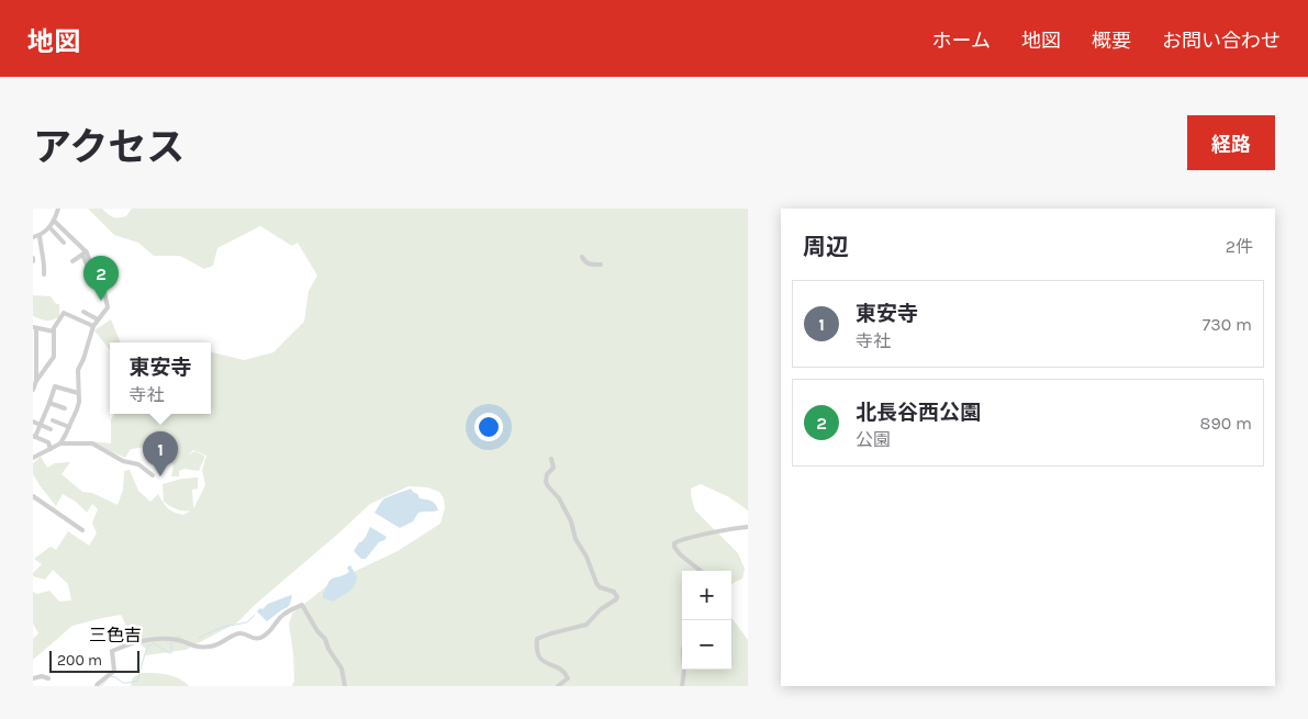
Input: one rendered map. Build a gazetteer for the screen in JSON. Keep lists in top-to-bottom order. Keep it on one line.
{"districts":["三色吉"],"scale_bar":"200 m","page":{"header":"地図","nav":["ホーム","地図","概要","お問い合わせ"],"title":"アクセス","buttons":"経路","heading":["周辺","2件"],"pins":["2","1"],"list":[{"mark":"1","name":"東安寺","note":"寺社","value":"730 m"},{"mark":"2","name":"北長谷西公園","note":"公園","value":"890 m"}],"popup":["東安寺","寺社"],"map_buttons":["+","−"],"scale":"200 m"}}
